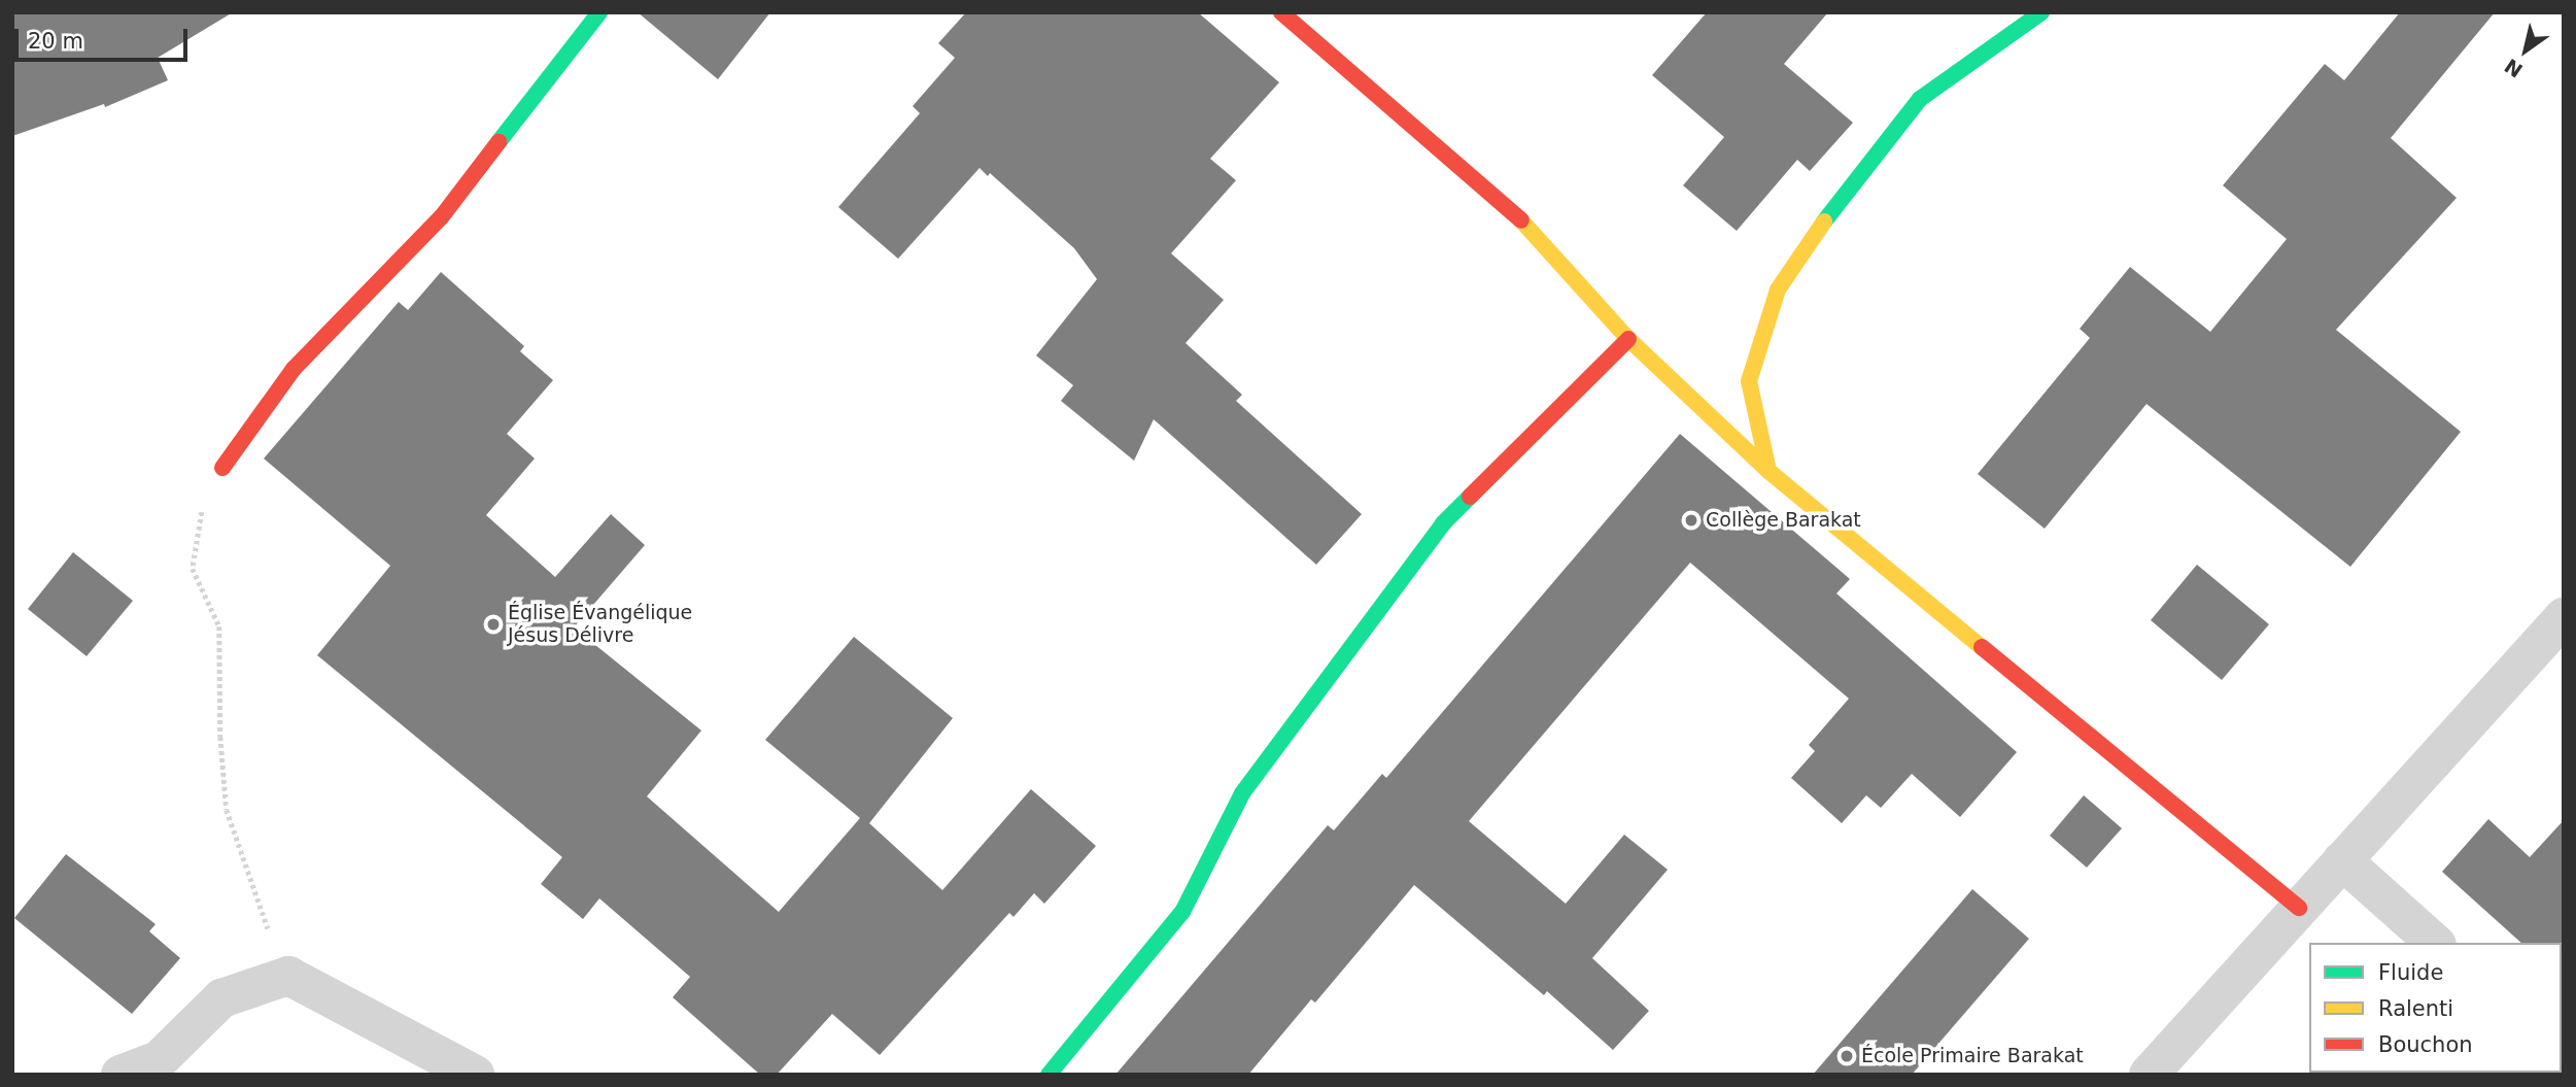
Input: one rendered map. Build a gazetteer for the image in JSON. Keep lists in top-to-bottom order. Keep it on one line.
{"places":["Collège Barakat","Église Évangélique Jésus Délivre","École Primaire Barakat"],"legend":["Fluide","Ralenti","Bouchon"],"scale_bar":"20 m","north":"bottom left"}
